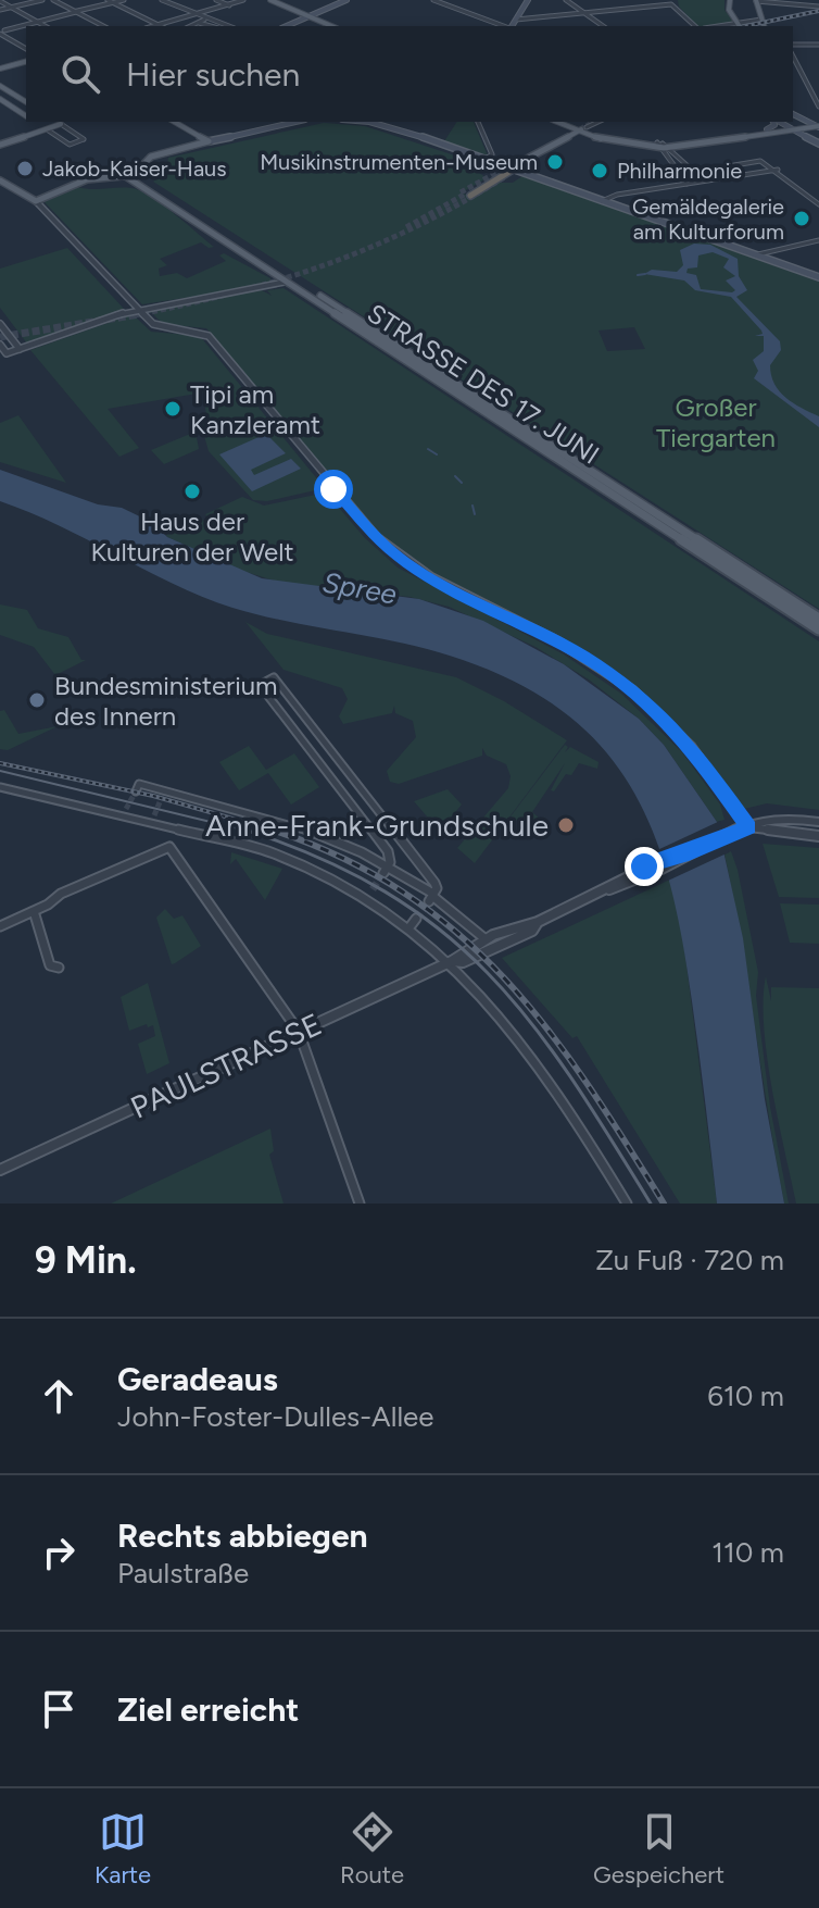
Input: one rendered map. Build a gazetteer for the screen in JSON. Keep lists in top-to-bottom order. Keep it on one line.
{"streets":{"main road":["STRASSE DES 17. JUNI"],"street":["PAULSTRASSE"]},"water":["Spree"],"parks":["Großer Tiergarten"],"places":["Musikinstrumenten-Museum","Jakob-Kaiser-Haus","Philharmonie","Gemäldegalerie am Kulturforum","Tipi am Kanzleramt","Haus der Kulturen der Welt","Bundesministerium des Innern","Anne-Frank-Grundschule"],"page":{"search":"Hier suchen","heading":["9 Min.","Zu Fuß · 720 m"],"list":[["Geradeaus","John-Foster-Dulles-Allee","610 m"],["Rechts abbiegen","Paulstraße","110 m"],"Ziel erreicht"],"nav":["Karte","Route","Gespeichert"]}}
